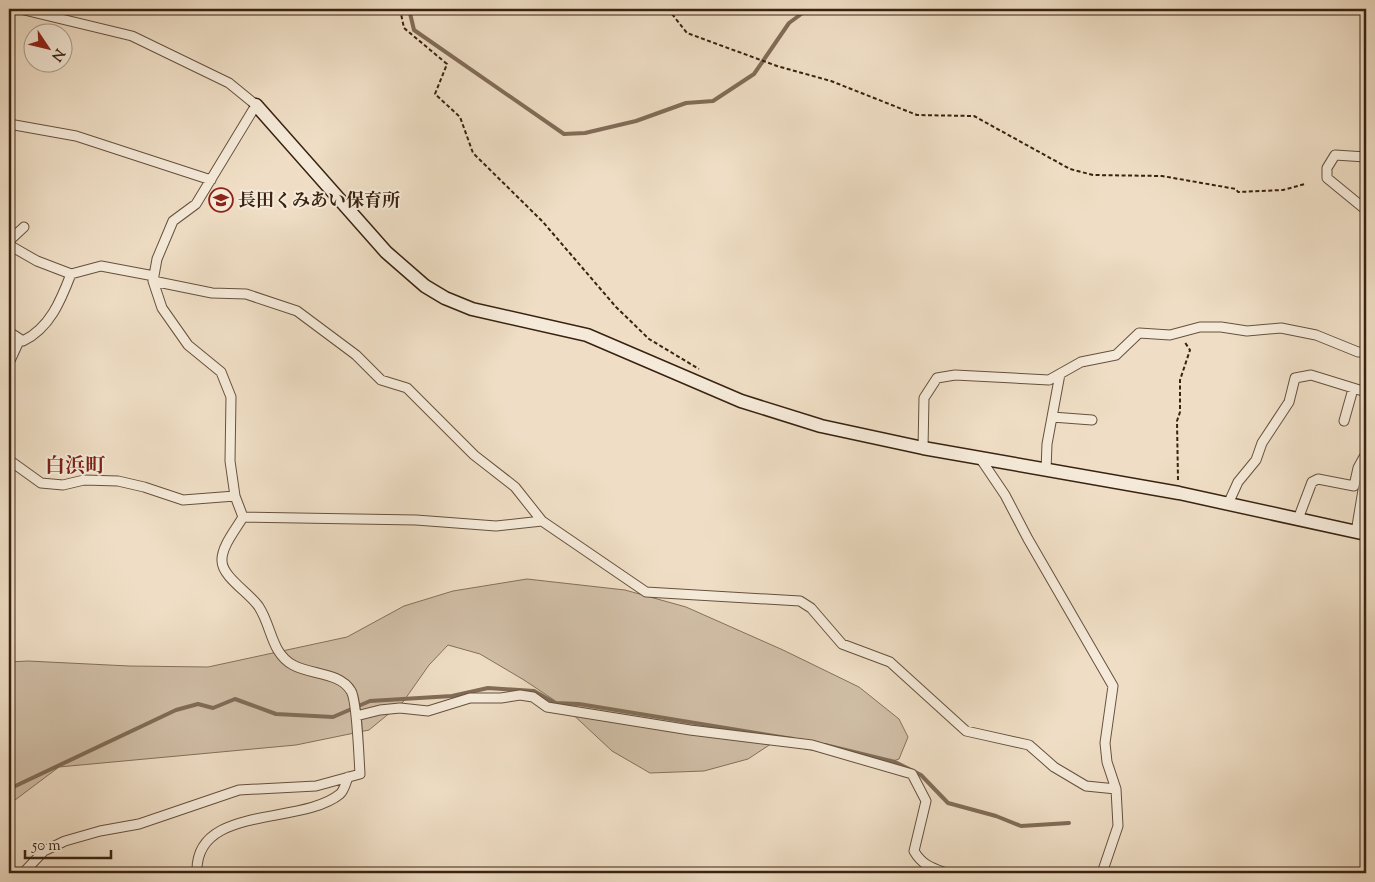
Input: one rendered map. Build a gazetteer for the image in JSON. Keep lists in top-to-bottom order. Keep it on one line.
{"districts":["白浜町"],"places":{"school or university":["長田くみあい保育所"]},"scale_bar":"50 m","north":"bottom right"}
